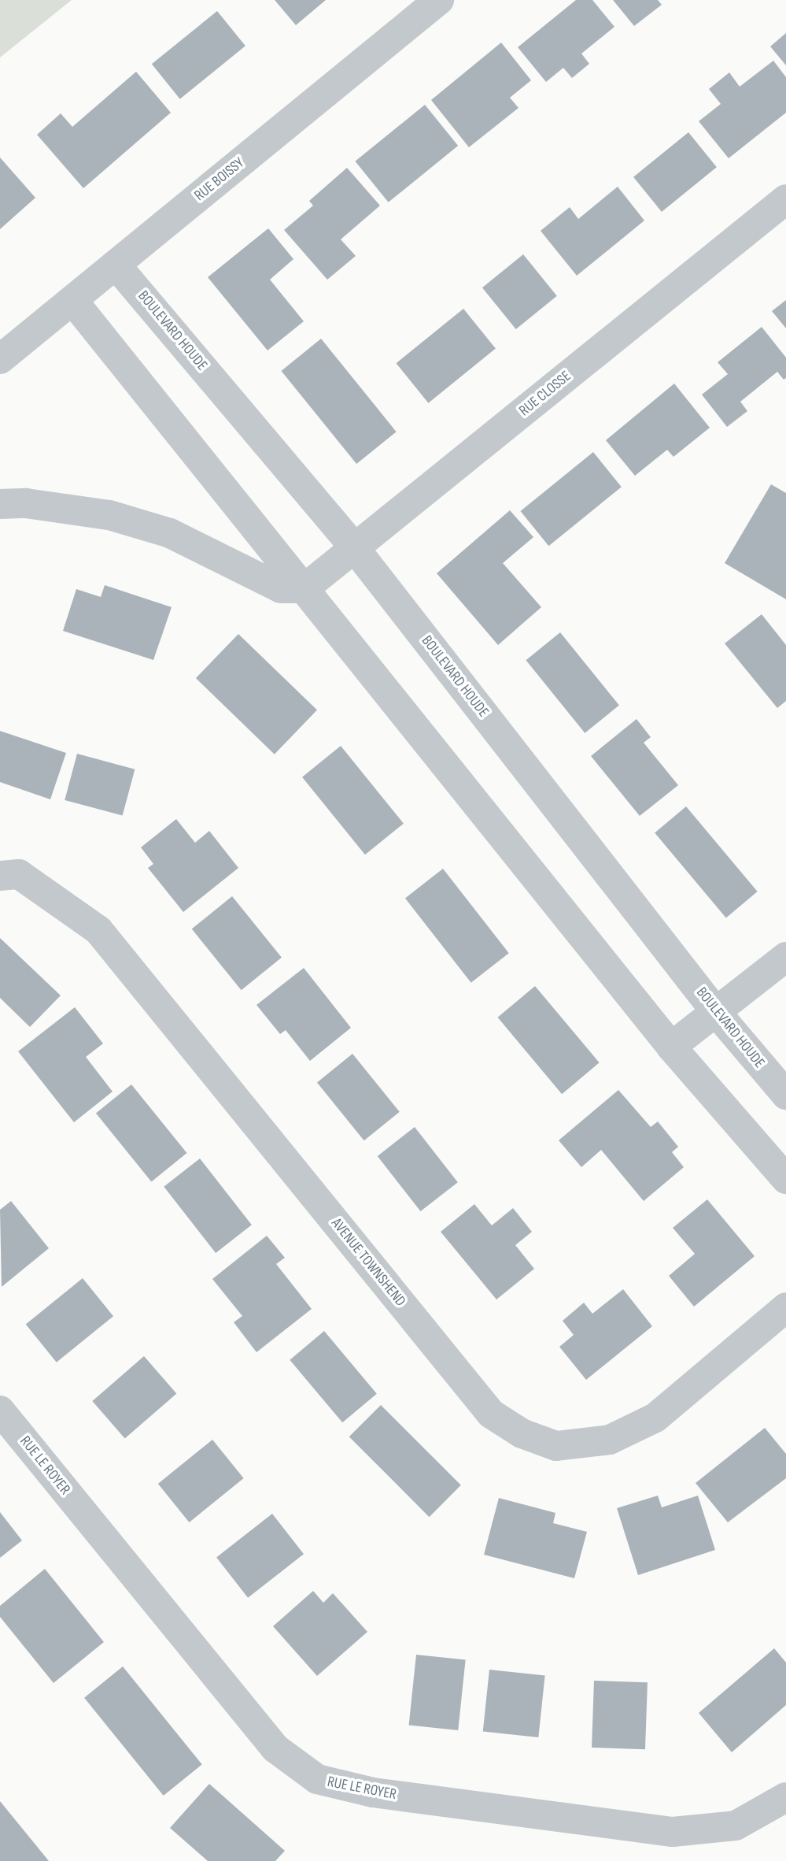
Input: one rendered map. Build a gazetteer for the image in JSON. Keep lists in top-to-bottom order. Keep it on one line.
{"streets":{"street":["RUE BOISSY","BOULEVARD HOUDE","RUE CLOSSE","AVENUE TOWNSHEND","RUE LE ROYER"]},"crossings":[["RUE BOISSY","BOULEVARD HOUDE"],["BOULEVARD HOUDE","RUE CLOSSE"]]}
